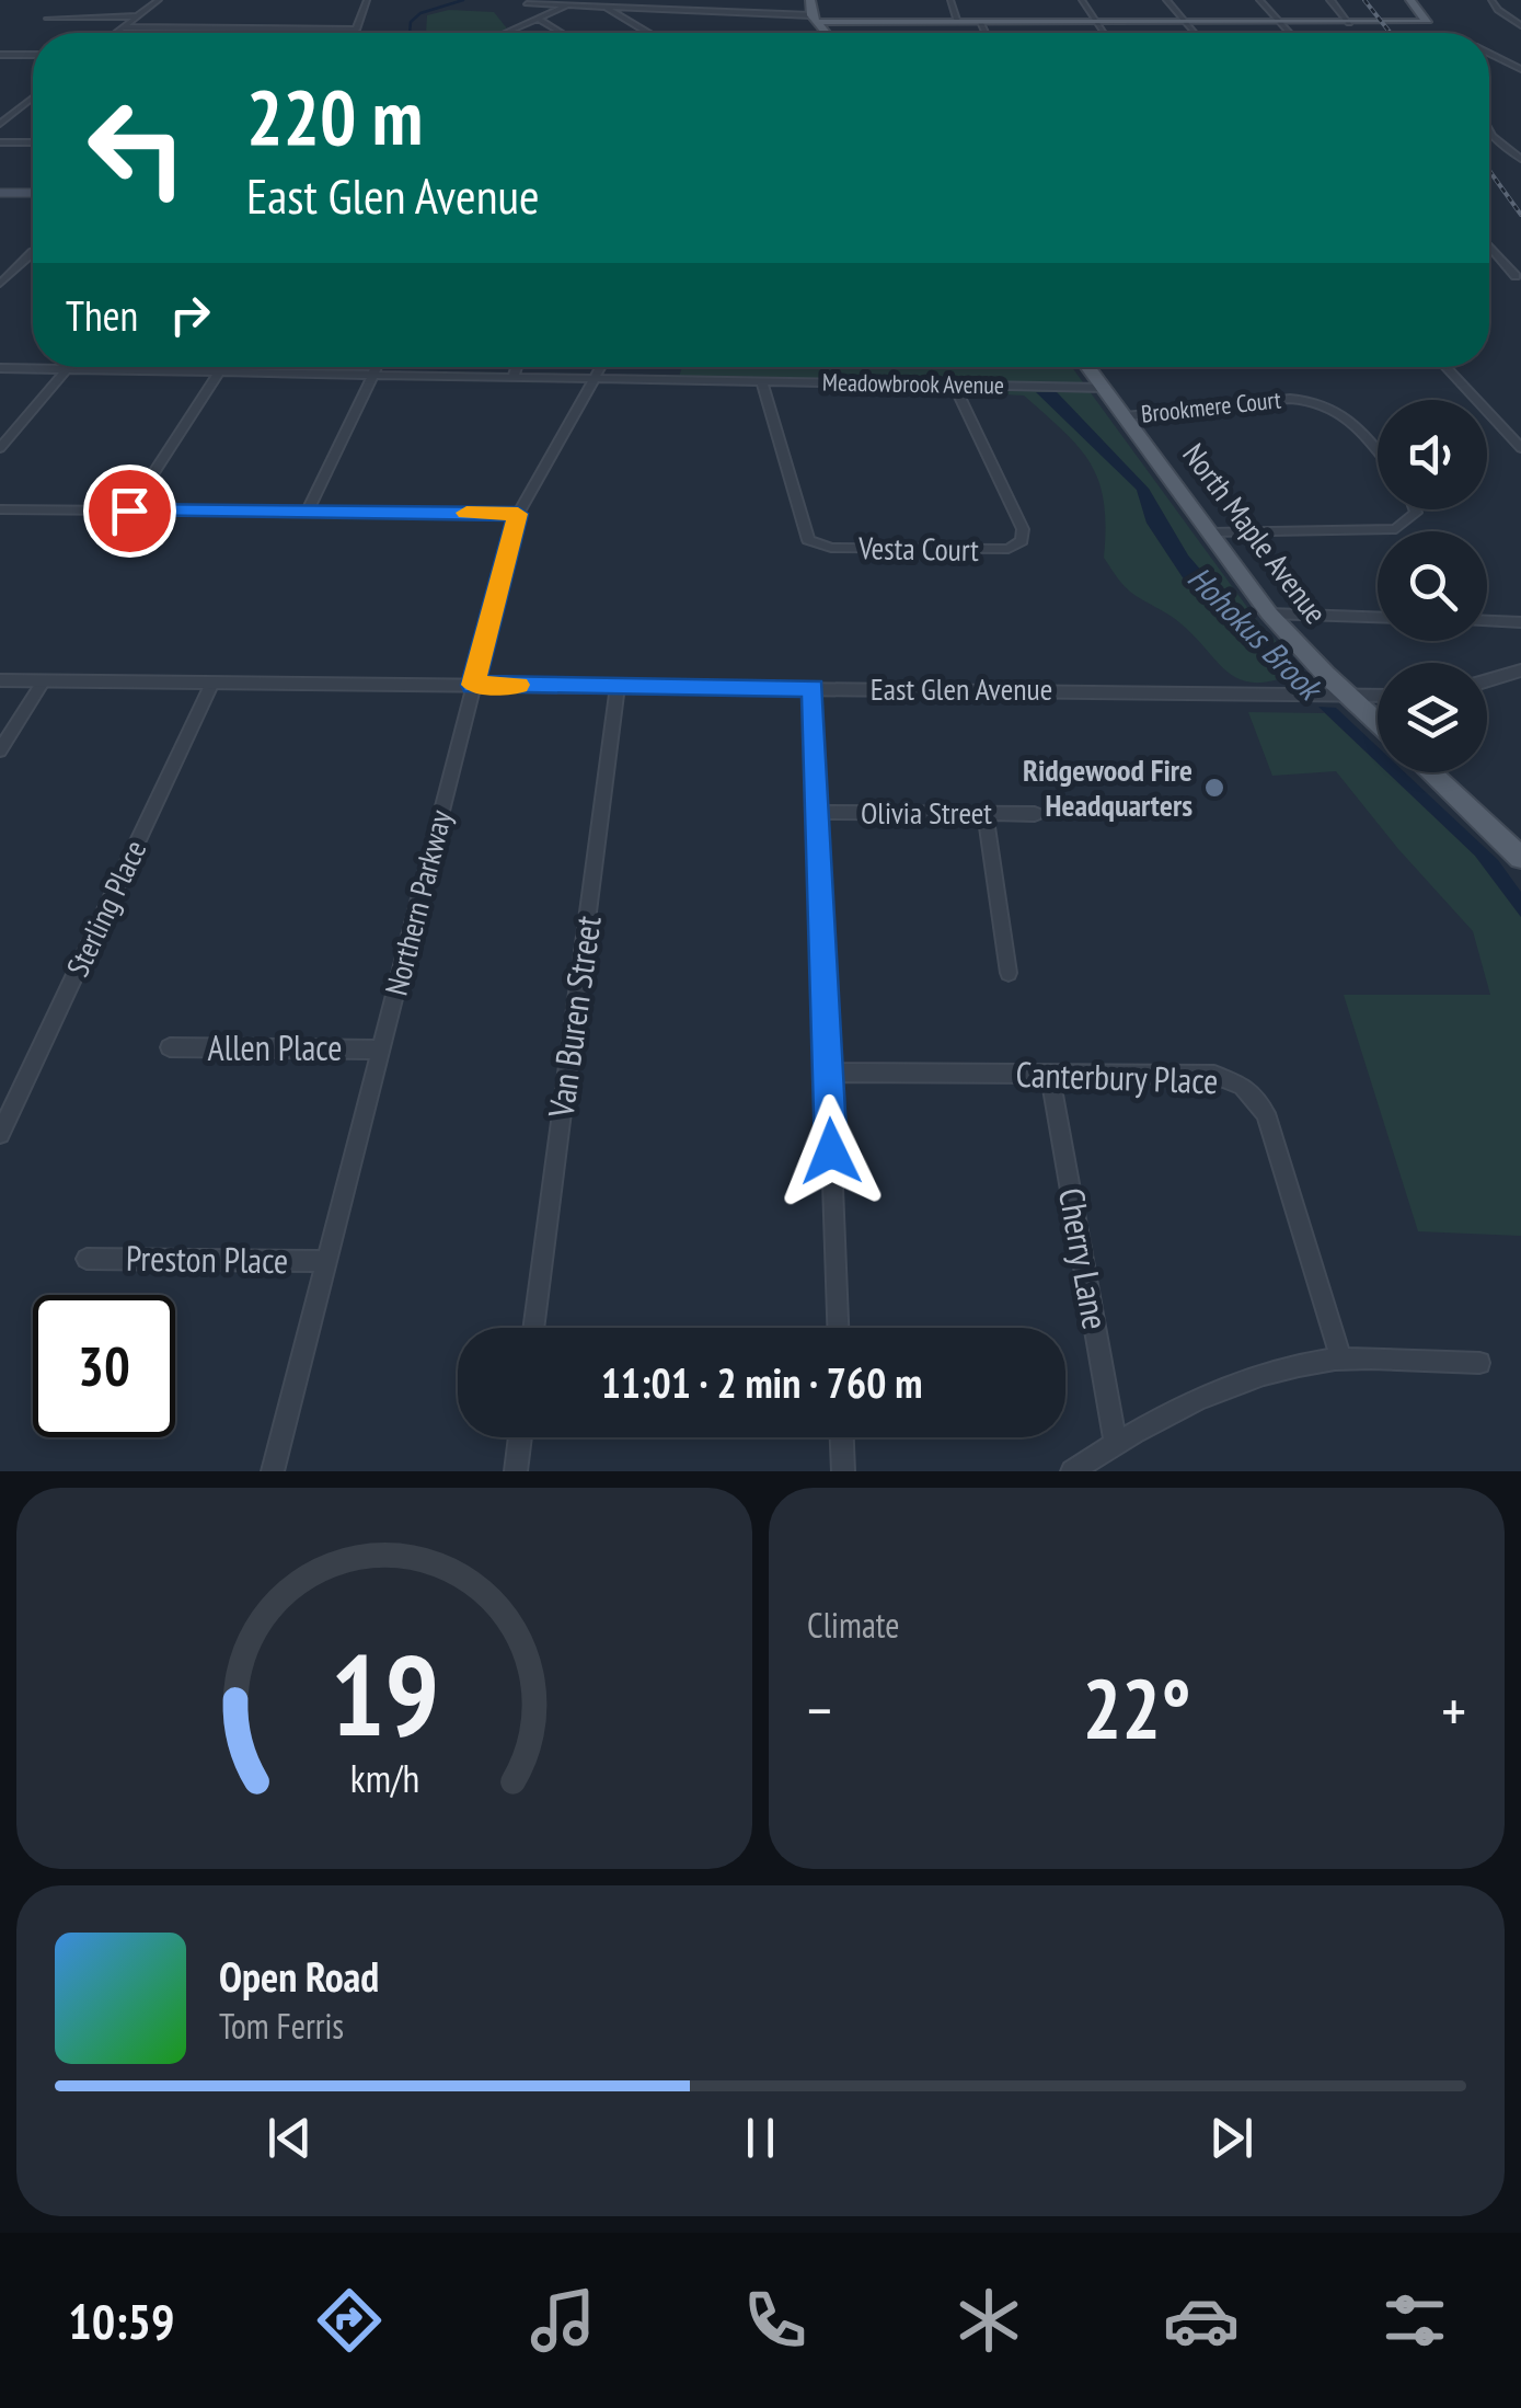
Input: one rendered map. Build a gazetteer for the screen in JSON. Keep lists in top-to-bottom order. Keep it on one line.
{"streets":{"main road":["North Maple Avenue"],"street":["Meadowbrook Avenue","Brookmere Court","Vesta Court","East Glen Avenue","Olivia Street","Northern Parkway","Sterling Place","Van Buren Street","Allen Place","Canterbury Place","Cherry Lane","Preston Place"]},"crossings":[["Meadowbrook Avenue","North Maple Avenue"],["Meadowbrook Avenue","Vesta Court"],["Meadowbrook Avenue","Northern Parkway"],["Brookmere Court","North Maple Avenue"],["North Maple Avenue","East Glen Avenue"],["East Glen Avenue","Northern Parkway"],["East Glen Avenue","Sterling Place"],["East Glen Avenue","Van Buren Street"],["Northern Parkway","Allen Place"],["Northern Parkway","Preston Place"],["Canterbury Place","Cherry Lane"]],"water":["Hohokus Brook"],"places":["Ridgewood Fire Headquarters"],"page":{"turn":["220 m","East Glen Avenue"],"then":"Then","limit":"30","trip":"11:01 · 2 min · 760 m","tile":"Climate","heat":["−","22°","+"],"song":["Open Road","Tom Ferris"],"tabs":"10:59","gauge":["19","km/h"]}}
